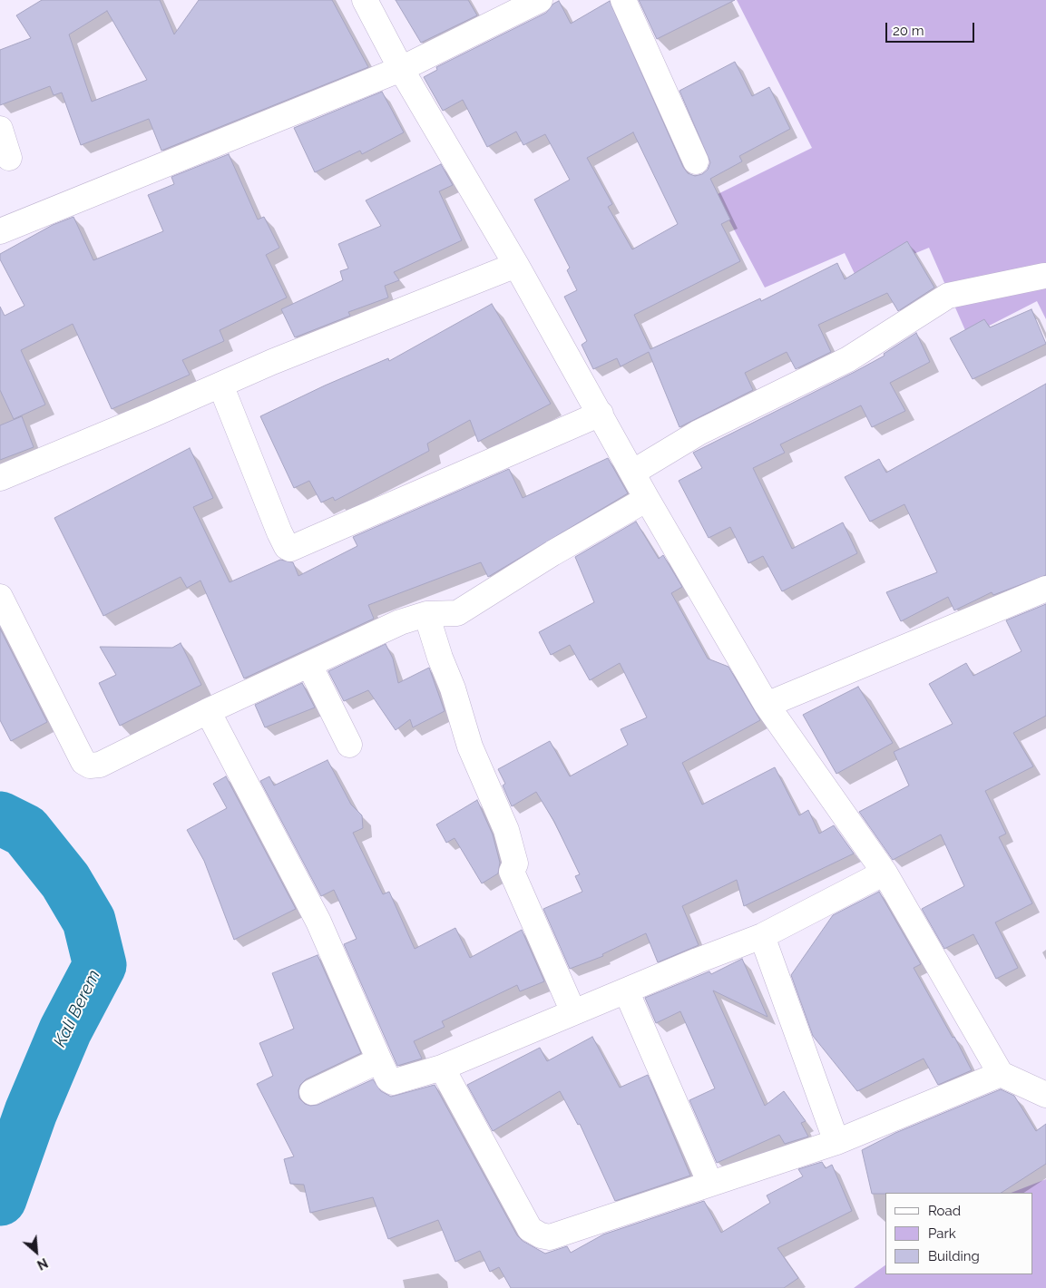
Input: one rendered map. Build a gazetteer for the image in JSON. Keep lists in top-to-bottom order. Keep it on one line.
{"water":["Kali Berem"],"legend":["Road","Park","Building"],"scale_bar":"20 m","north":"bottom right"}
